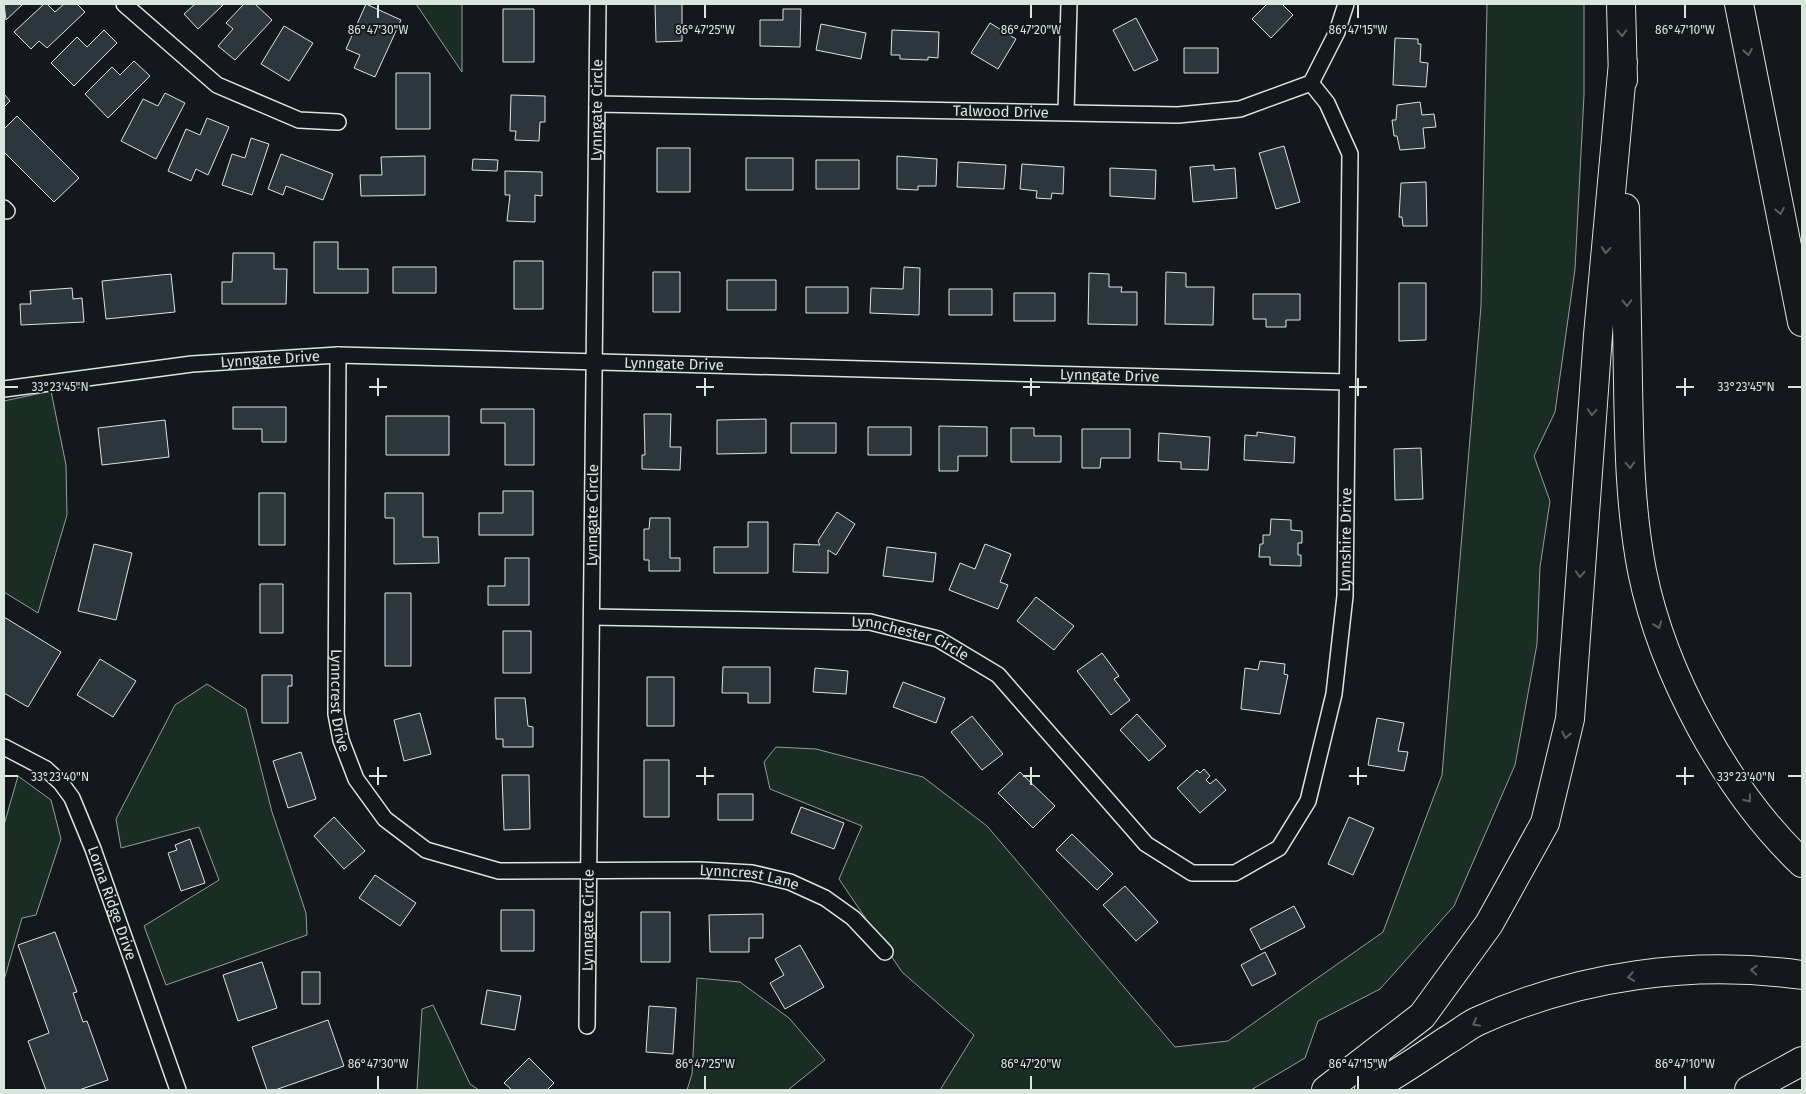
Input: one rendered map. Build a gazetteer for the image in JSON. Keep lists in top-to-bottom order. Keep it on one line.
{"streets":{"street":["Lynngate Circle","Talwood Drive","Lynngate Drive","Lynnshire Drive","Lynnchester Circle","Lynncrest Drive","Lynncrest Lane","Lorna Ridge Drive"]},"crossings":[["Lynngate Circle","Talwood Drive"],["Lynngate Circle","Lynngate Drive"],["Lynngate Circle","Lynnchester Circle"],["Lynngate Circle","Lynncrest Drive"],["Lynngate Circle","Lynncrest Lane"],["Talwood Drive","Lynnshire Drive"],["Lynngate Drive","Lynnshire Drive"],["Lynngate Drive","Lynncrest Drive"],["Lynnshire Drive","Lynnchester Circle"],["Lynncrest Drive","Lynncrest Lane"]],"coordinates":["86°47'30\"W","86°47'25\"W","86°47'20\"W","86°47'15\"W","86°47'10\"W","33°23'45\"N","33°23'40\"N"]}
